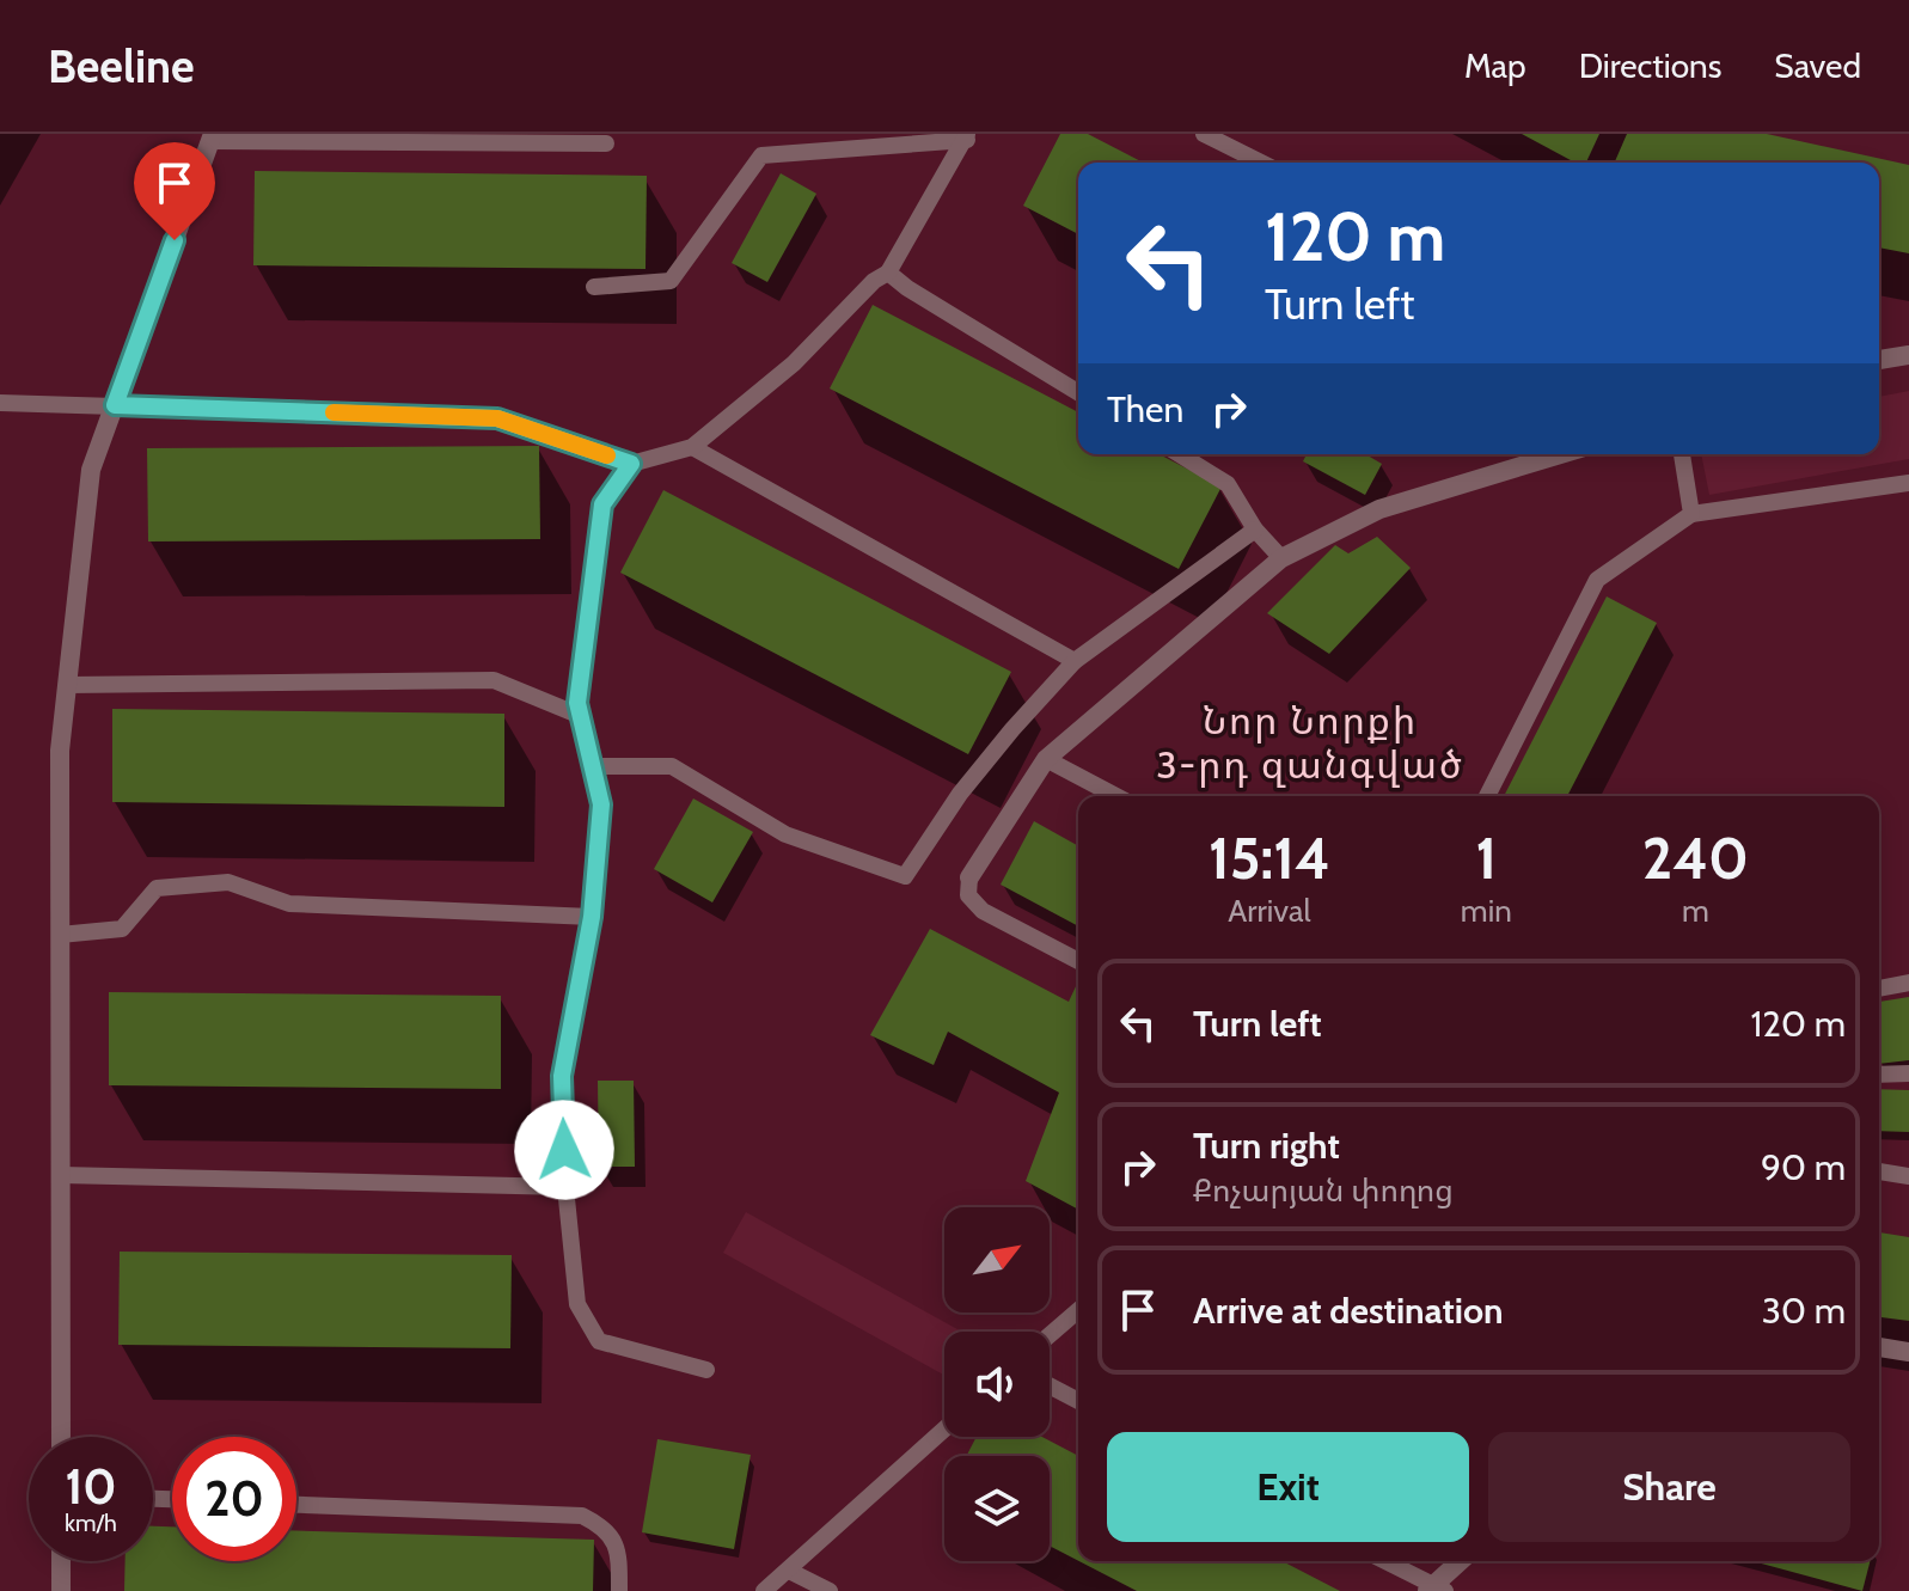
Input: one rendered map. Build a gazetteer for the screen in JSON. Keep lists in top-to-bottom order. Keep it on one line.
{"districts":["Նոր Նորքի 3-րդ զանգված"],"north":"top right","page":{"header":"Beeline","nav":["Map","Directions","Saved"],"turn":["120 m","Turn left"],"then":"Then","eta":["15:14","Arrival","1","min","240","m"],"list":[{"name":"Turn left","value":"120 m"},{"name":"Turn right","note":"Քոչարյան փողոց","value":"90 m"},{"name":"Arrive at destination","value":"30 m"}],"buttons":["Exit","Share"],"speed":"10 km/h","limit":"20"}}
